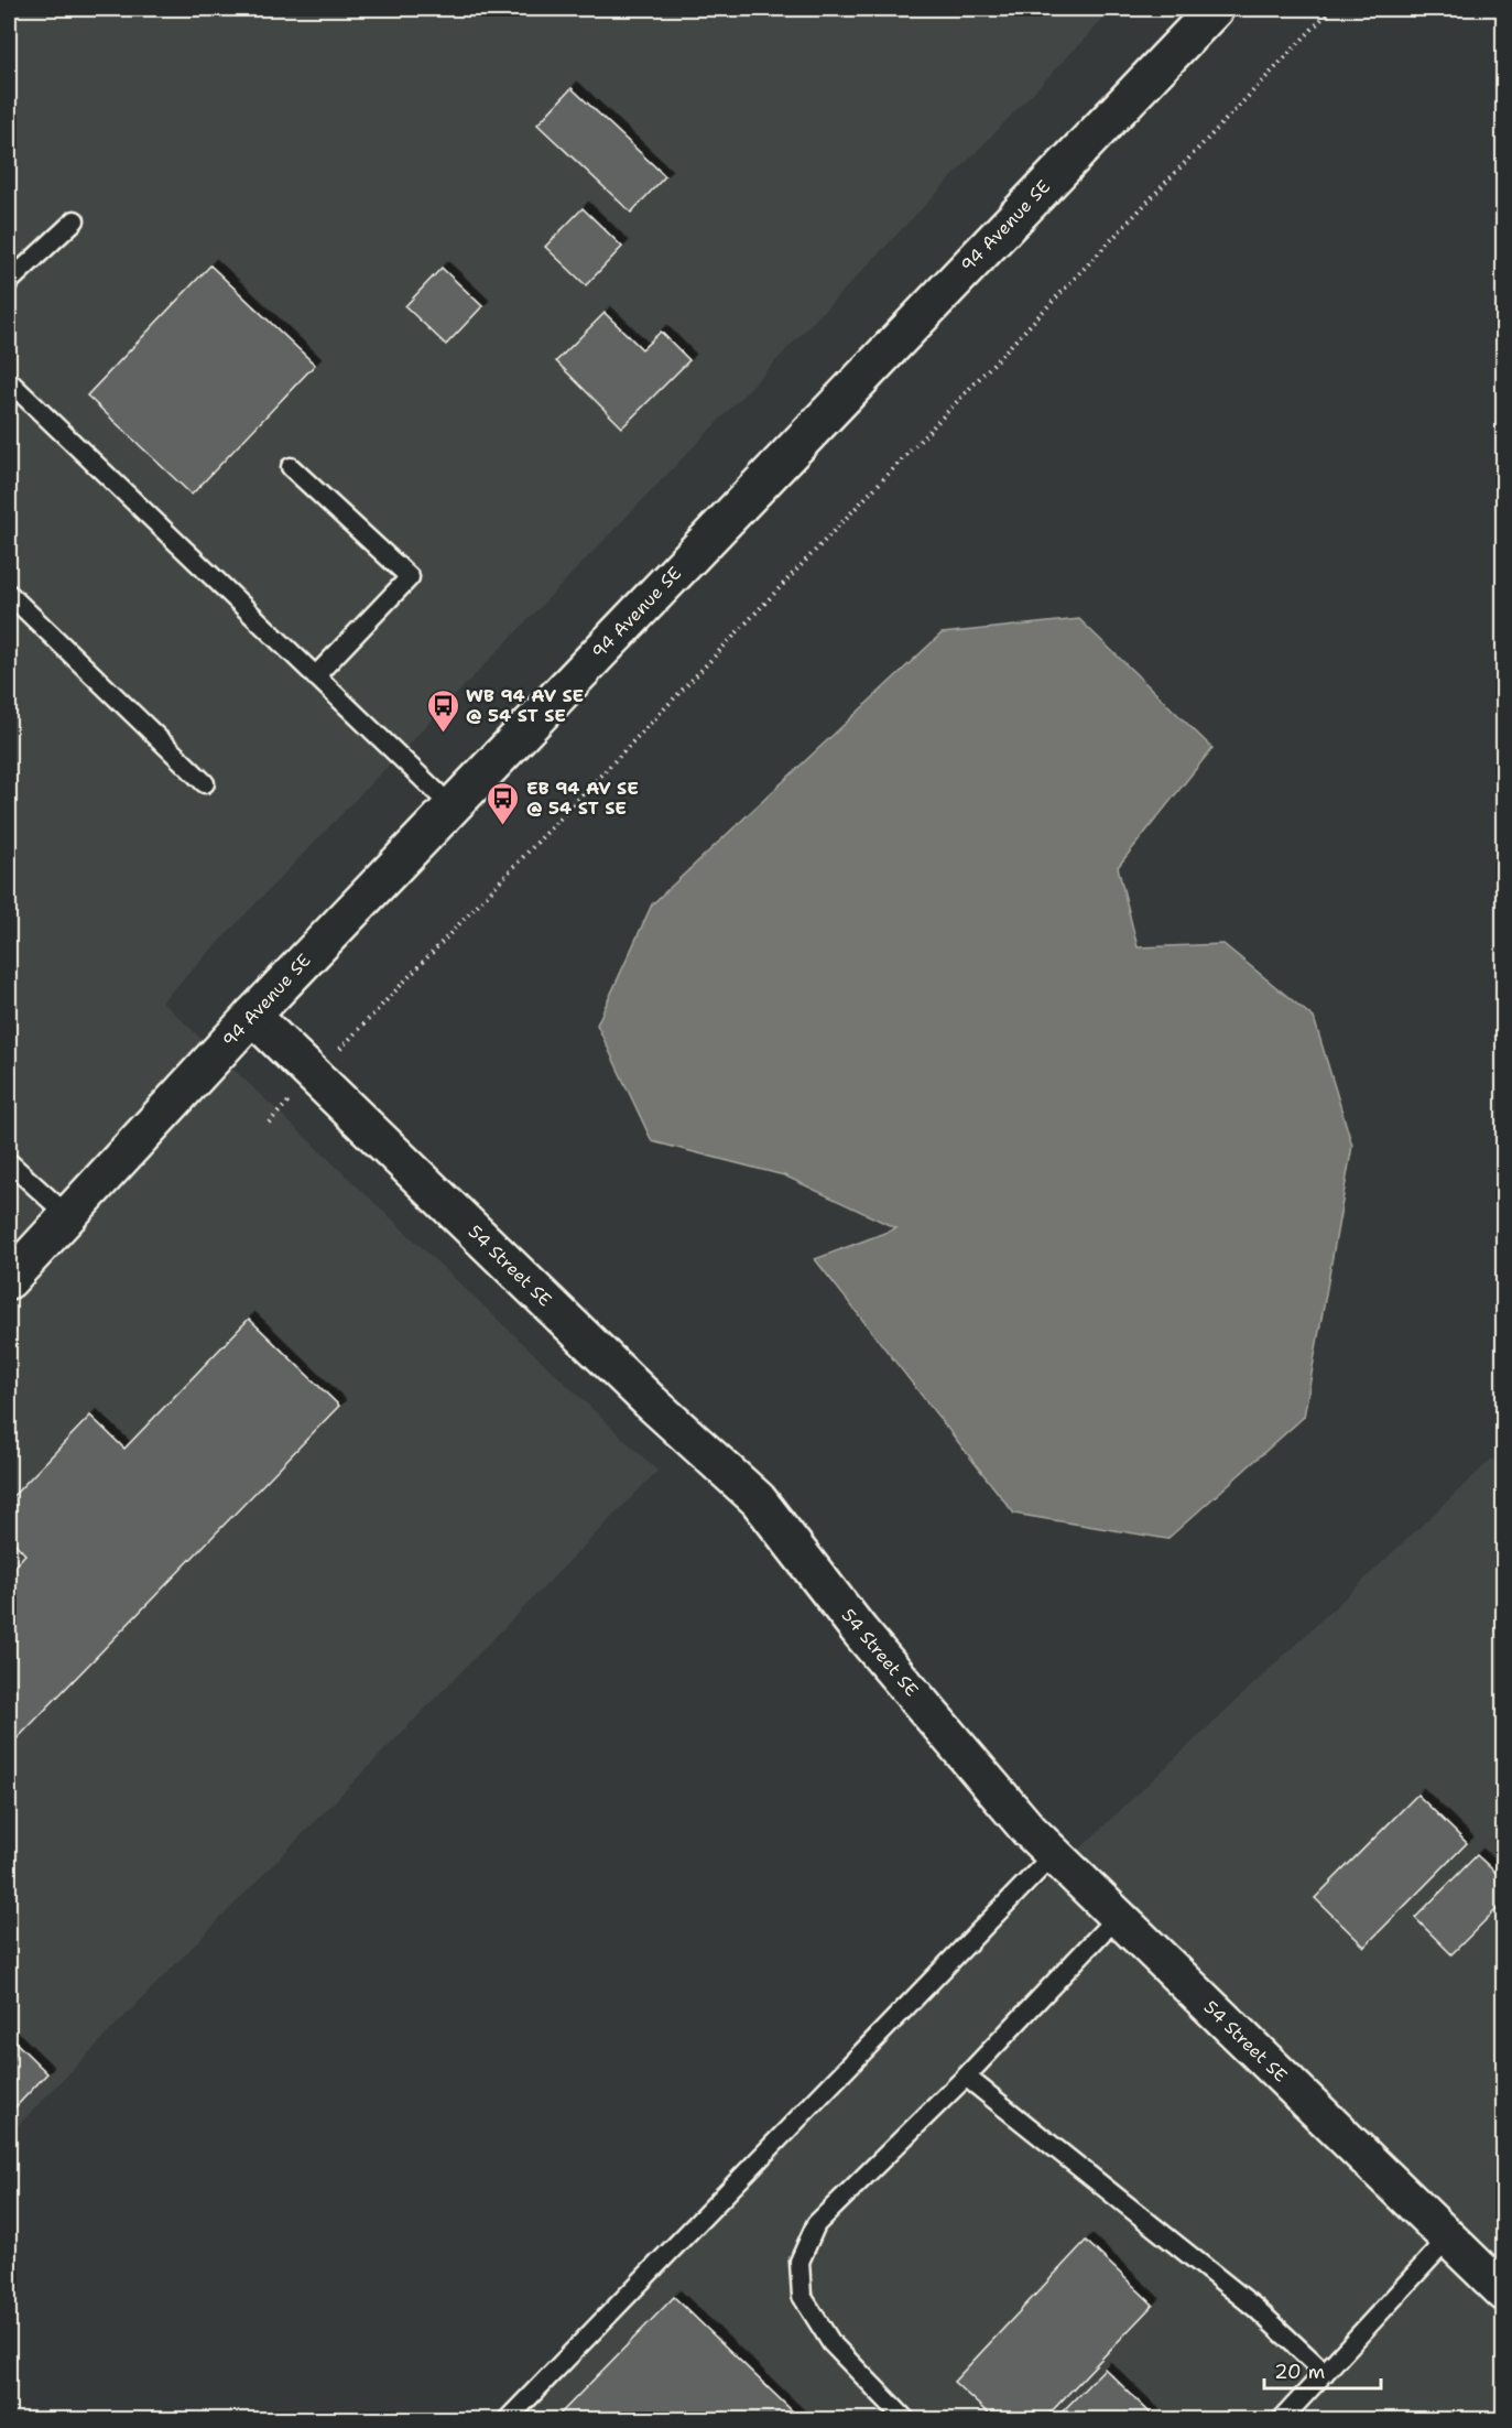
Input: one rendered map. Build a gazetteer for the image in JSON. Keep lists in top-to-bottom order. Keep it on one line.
{"streets":{"street":["94 Avenue SE","54 Street SE"]},"crossings":[["94 Avenue SE","54 Street SE"]],"places":{"bus stop":["WB 94 AV SE @ 54 ST SE","EB 94 AV SE @ 54 ST SE"]},"scale_bar":"20 m"}
